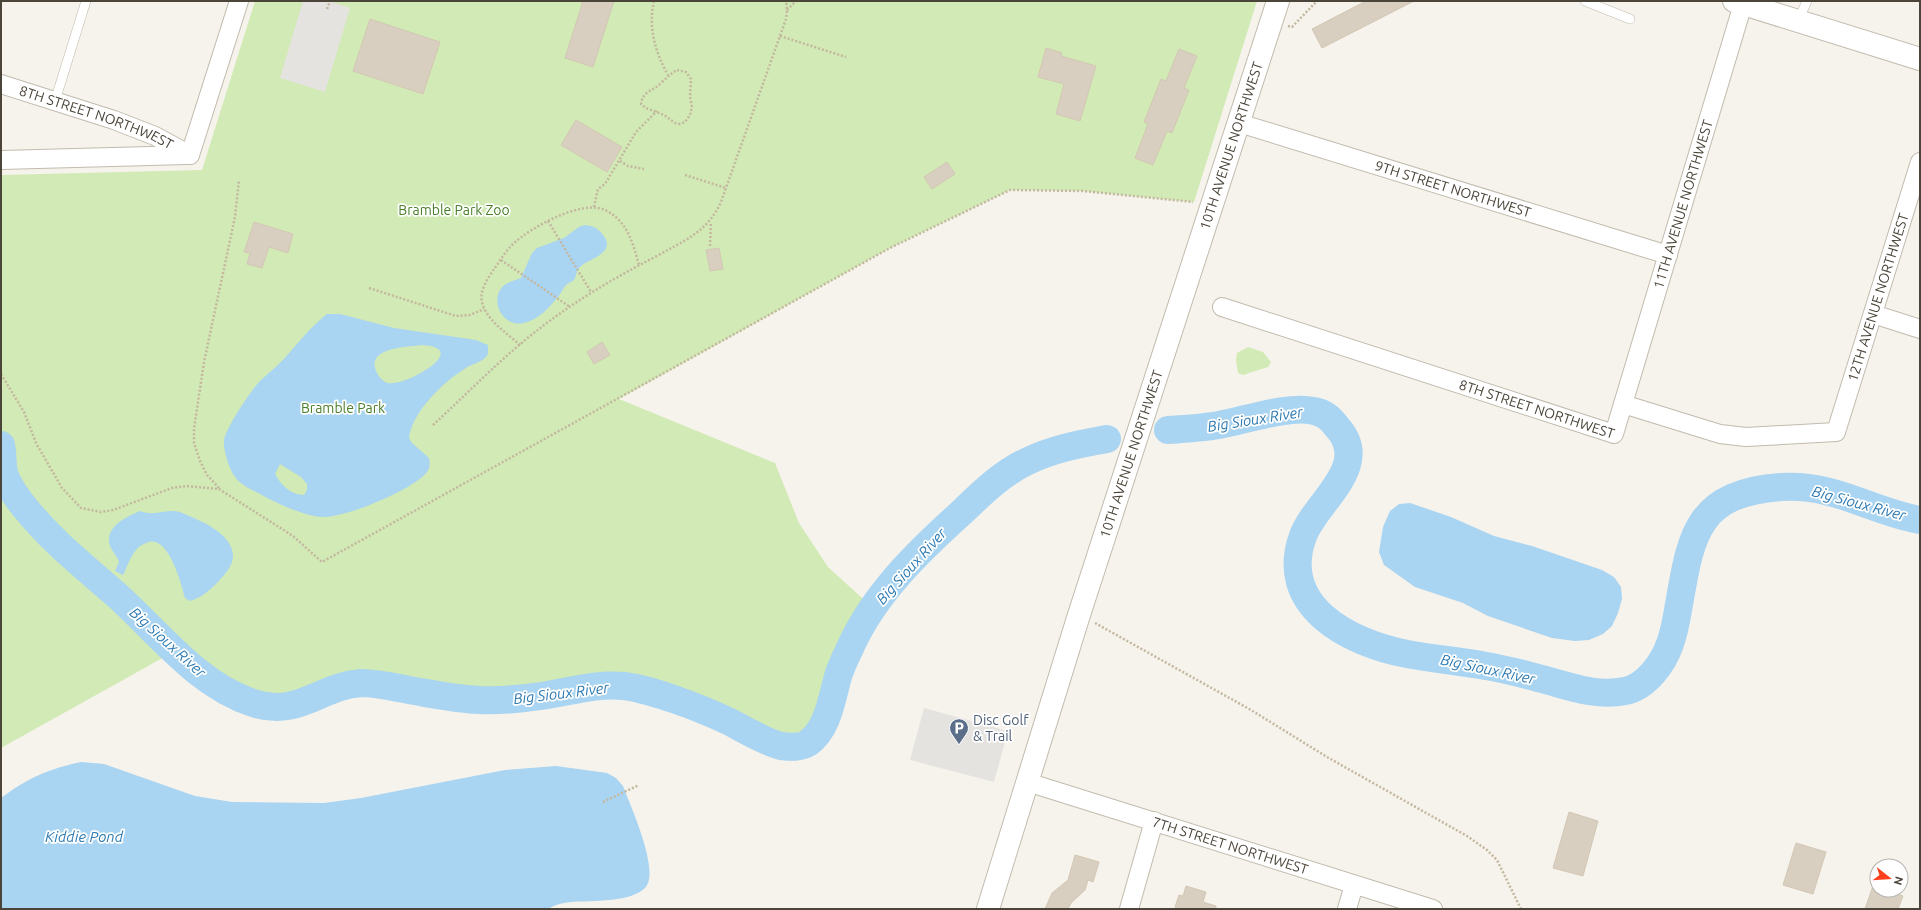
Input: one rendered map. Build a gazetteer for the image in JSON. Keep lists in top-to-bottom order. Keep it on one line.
{"streets":{"street":["8TH STREET NORTHWEST","10TH AVENUE NORTHWEST","9TH STREET NORTHWEST","11TH AVENUE NORTHWEST","12TH AVENUE NORTHWEST","7TH STREET NORTHWEST"]},"crossings":[["8TH STREET NORTHWEST","11TH AVENUE NORTHWEST"],["8TH STREET NORTHWEST","12TH AVENUE NORTHWEST"],["10TH AVENUE NORTHWEST","9TH STREET NORTHWEST"],["10TH AVENUE NORTHWEST","7TH STREET NORTHWEST"],["9TH STREET NORTHWEST","11TH AVENUE NORTHWEST"]],"water":["Big Sioux River","Kiddie Pond"],"parks":["Bramble Park Zoo","Bramble Park"],"places":{"parking":["Disc Golf & Trail"]},"north":"right"}
